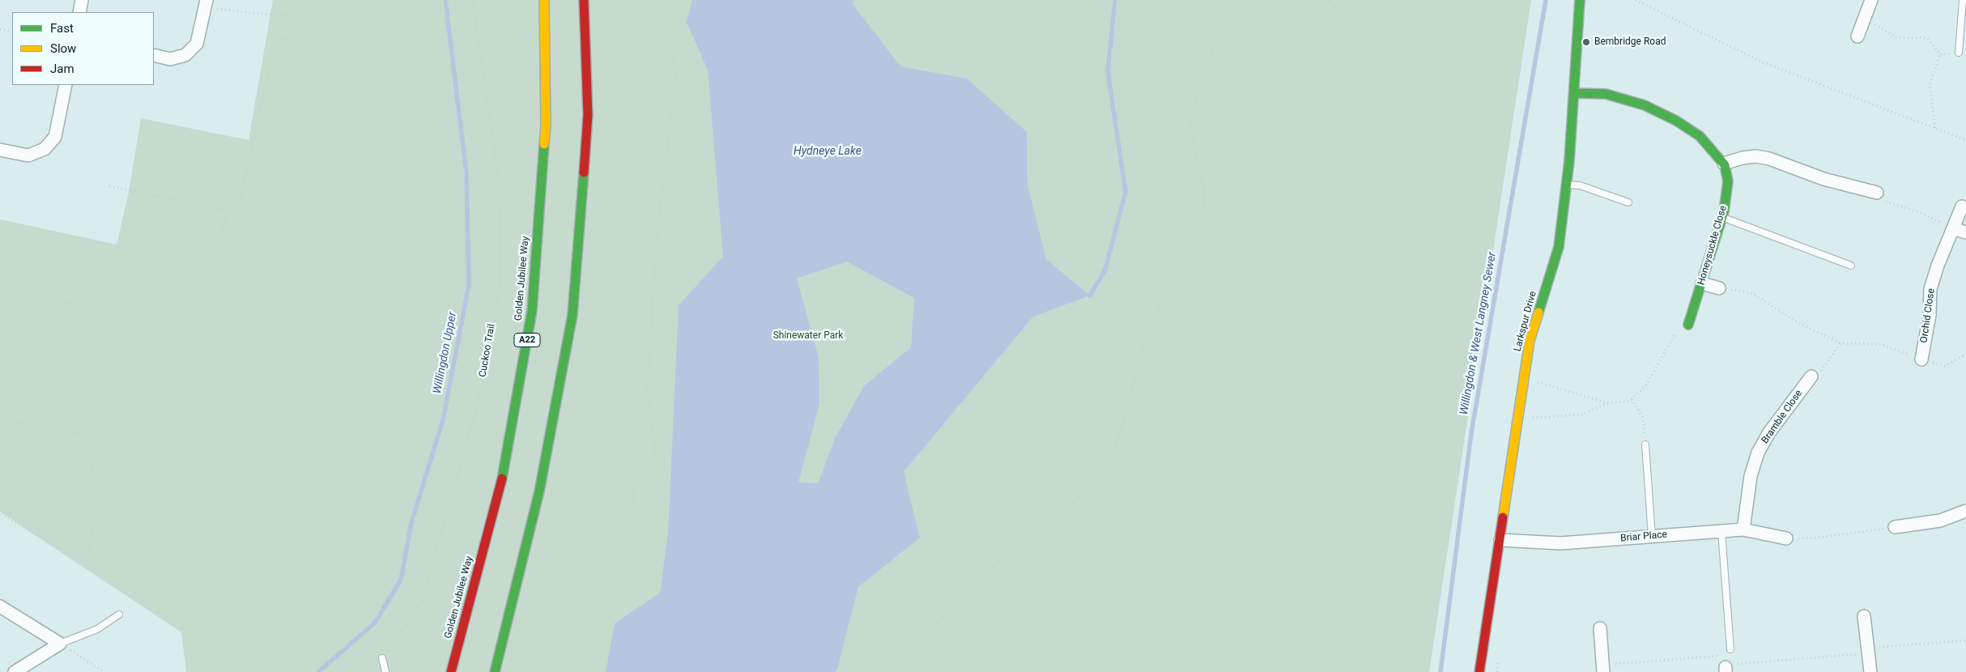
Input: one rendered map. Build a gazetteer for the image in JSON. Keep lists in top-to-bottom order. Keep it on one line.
{"streets":{"main road":["Honeysuckle Close","Golden Jubilee Way","Larkspur Drive","A22"],"street":["Orchid Close","Bramble Close","Briar Place"],"path":["Cuckoo Trail"]},"crossings":[["Larkspur Drive","Briar Place"],["Bramble Close","Briar Place"]],"water":["Hydneye Lake","Willingdon & West Langney Sewer","Willingdon Upper"],"parks":["Shinewater Park"],"places":["Bembridge Road"],"legend":["Fast","Slow","Jam"]}
